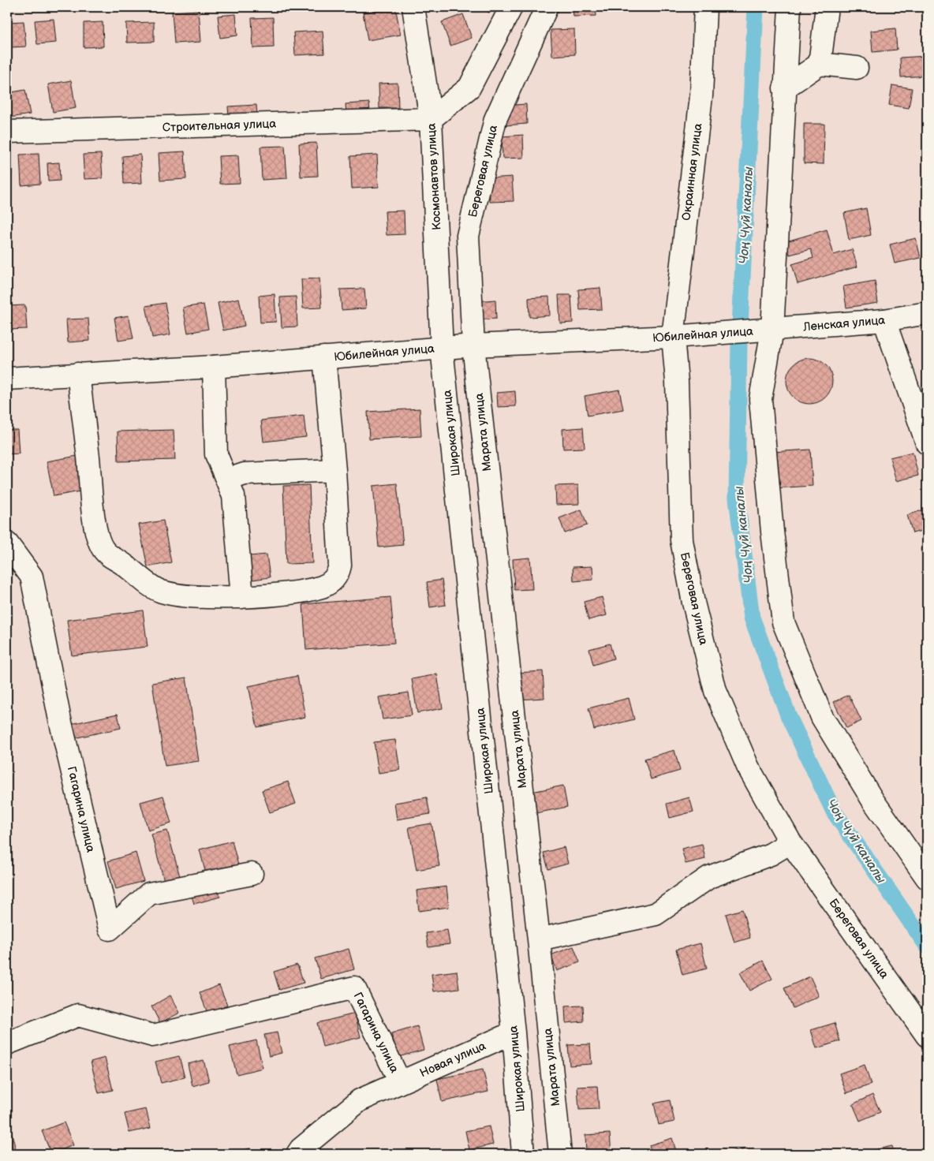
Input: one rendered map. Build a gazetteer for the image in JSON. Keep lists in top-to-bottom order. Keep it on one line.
{"streets":{"street":["Строительная улица","Береговая улица","Окраинная улица","Космонавтов улица","Ленская улица","Юбилейная улица","Марата улица","Широкая улица","Гагарина улица","Новая улица"]},"crossings":[["Строительная улица","Космонавтов улица"],["Береговая улица","Окраинная улица"],["Береговая улица","Юбилейная улица"],["Береговая улица","Марата улица"],["Окраинная улица","Юбилейная улица"],["Космонавтов улица","Юбилейная улица"],["Космонавтов улица","Широкая улица"],["Ленская улица","Юбилейная улица"],["Юбилейная улица","Марата улица"],["Юбилейная улица","Широкая улица"],["Широкая улица","Новая улица"],["Гагарина улица","Новая улица"]],"water":["Чоң Чүй каналы"]}
